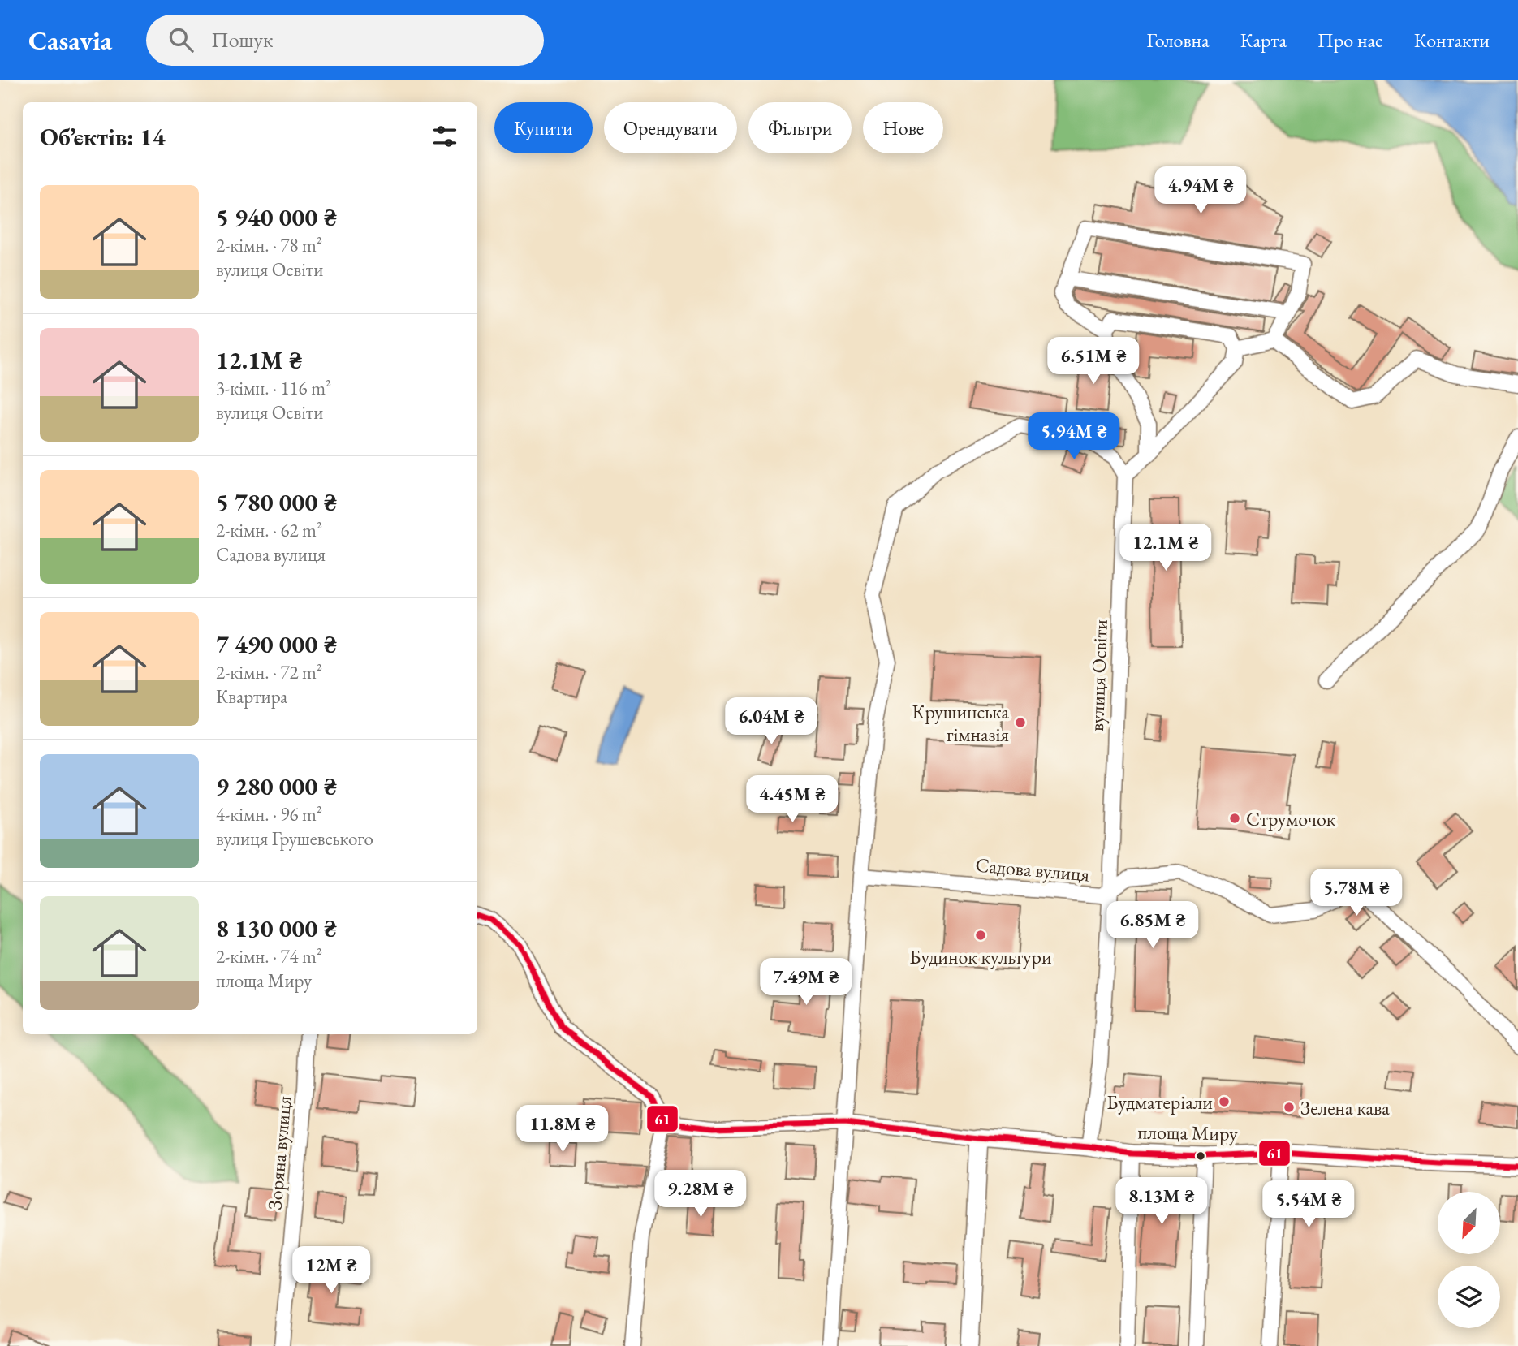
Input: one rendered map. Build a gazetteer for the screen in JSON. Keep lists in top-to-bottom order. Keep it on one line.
{"streets":{"street":["вулиця Освіти","Садова вулиця","площа Миру","Зоряна вулиця"]},"crossings":[["вулиця Освіти","Садова вулиця"],["вулиця Освіти","площа Миру"]],"places":["Крушинська гімназія","Струмочок","Будинок культури","Будматеріали","Зелена кава"],"lines":["transit line 61"],"north":"bottom left","page":{"header":"Casavia","search":"Пошук","nav":["Головна","Карта","Про нас","Контакти"],"chip":["Купити","Орендувати","Фільтри","Нове"],"heading":"Об’єктів: 14","price":["4.94M ₴","6.51M ₴","5.94M ₴","12.1M ₴","6.04M ₴","4.45M ₴","5.78M ₴","6.85M ₴","7.49M ₴","11.8M ₴","9.28M ₴","8.13M ₴","5.54M ₴","12M ₴"],"list":[{"name":"5 940 000 ₴","note":"2-кімн. · 78 m² · вулиця Освіти"},{"name":"12.1M ₴","note":"3-кімн. · 116 m² · вулиця Освіти"},{"name":"5 780 000 ₴","note":"2-кімн. · 62 m² · Садова вулиця"},{"name":"7 490 000 ₴","note":"2-кімн. · 72 m² · Квартира"},{"name":"9 280 000 ₴","note":"4-кімн. · 96 m² · вулиця Грушевського"},{"name":"8 130 000 ₴","note":"2-кімн. · 74 m² · площа Миру"}]}}
